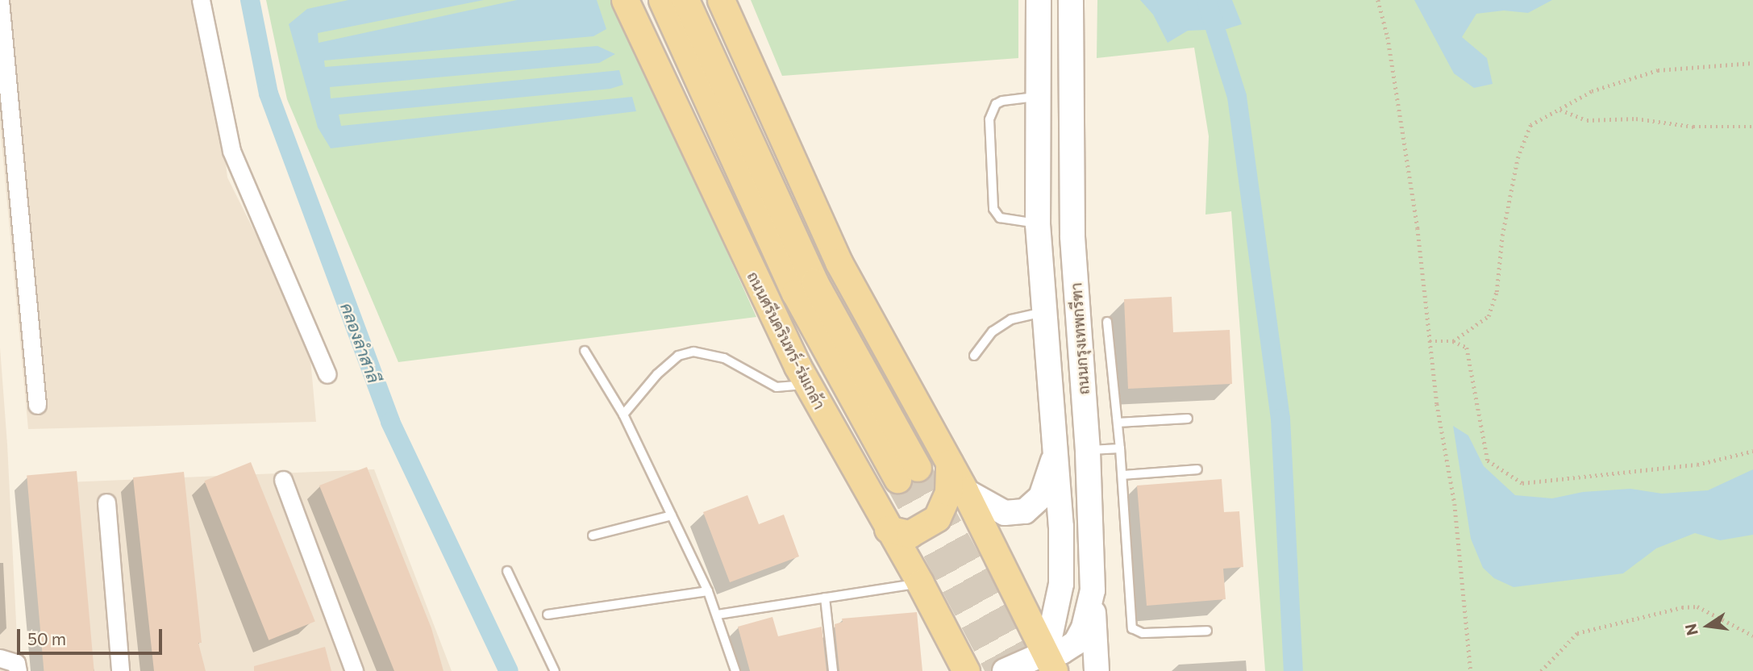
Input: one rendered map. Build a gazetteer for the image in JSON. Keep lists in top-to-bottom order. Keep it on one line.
{"streets":{"main road":["ถนนกรุงเทพกรีฑา","ถนนศรีนครินทร์-ร่มเกล้า"]},"water":["คลองลำสาลี"],"scale_bar":"50 m","north":"left"}
